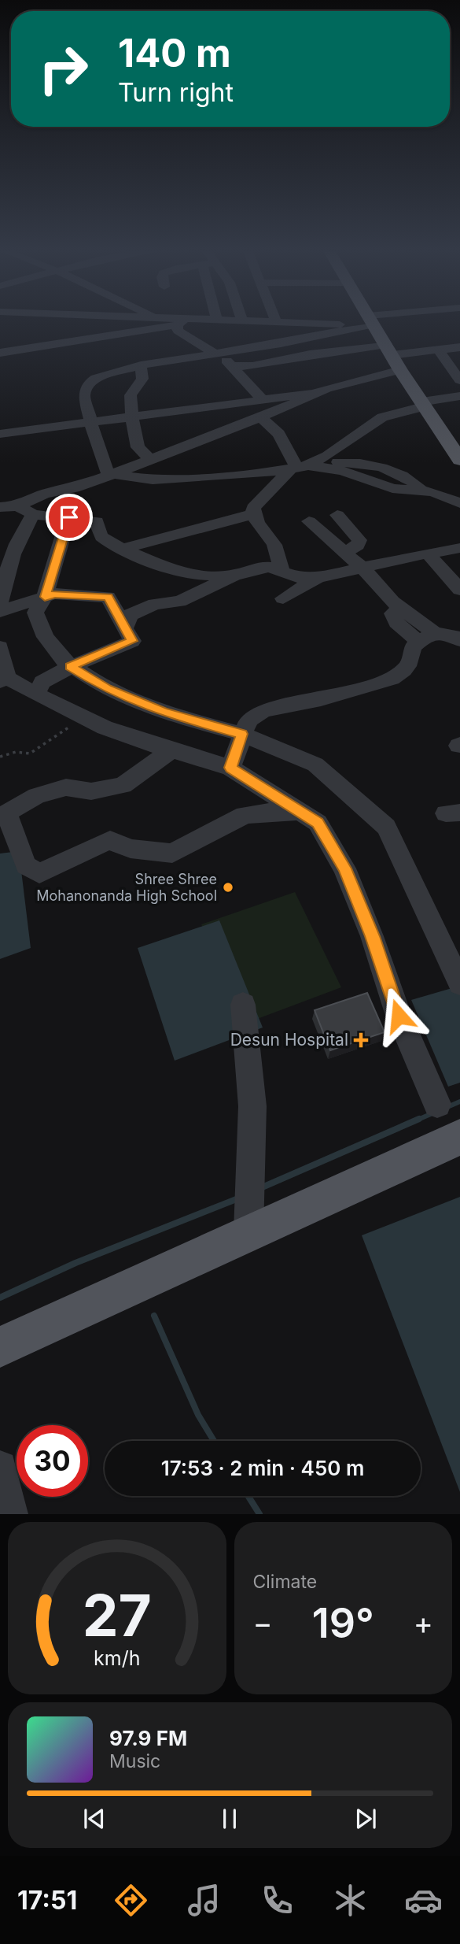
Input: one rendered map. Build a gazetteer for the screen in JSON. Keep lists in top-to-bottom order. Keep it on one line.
{"places":{"other":["Shree Shree Mohanonanda High School"],"health":["Desun Hospital"]},"page":{"turn":["140 m","Turn right"],"limit":"30","trip":"17:53 · 2 min · 450 m","tile":"Climate","heat":["−","19°","+"],"song":["97.9 FM","Music"],"tabs":"17:51","gauge":["27","km/h"]}}
